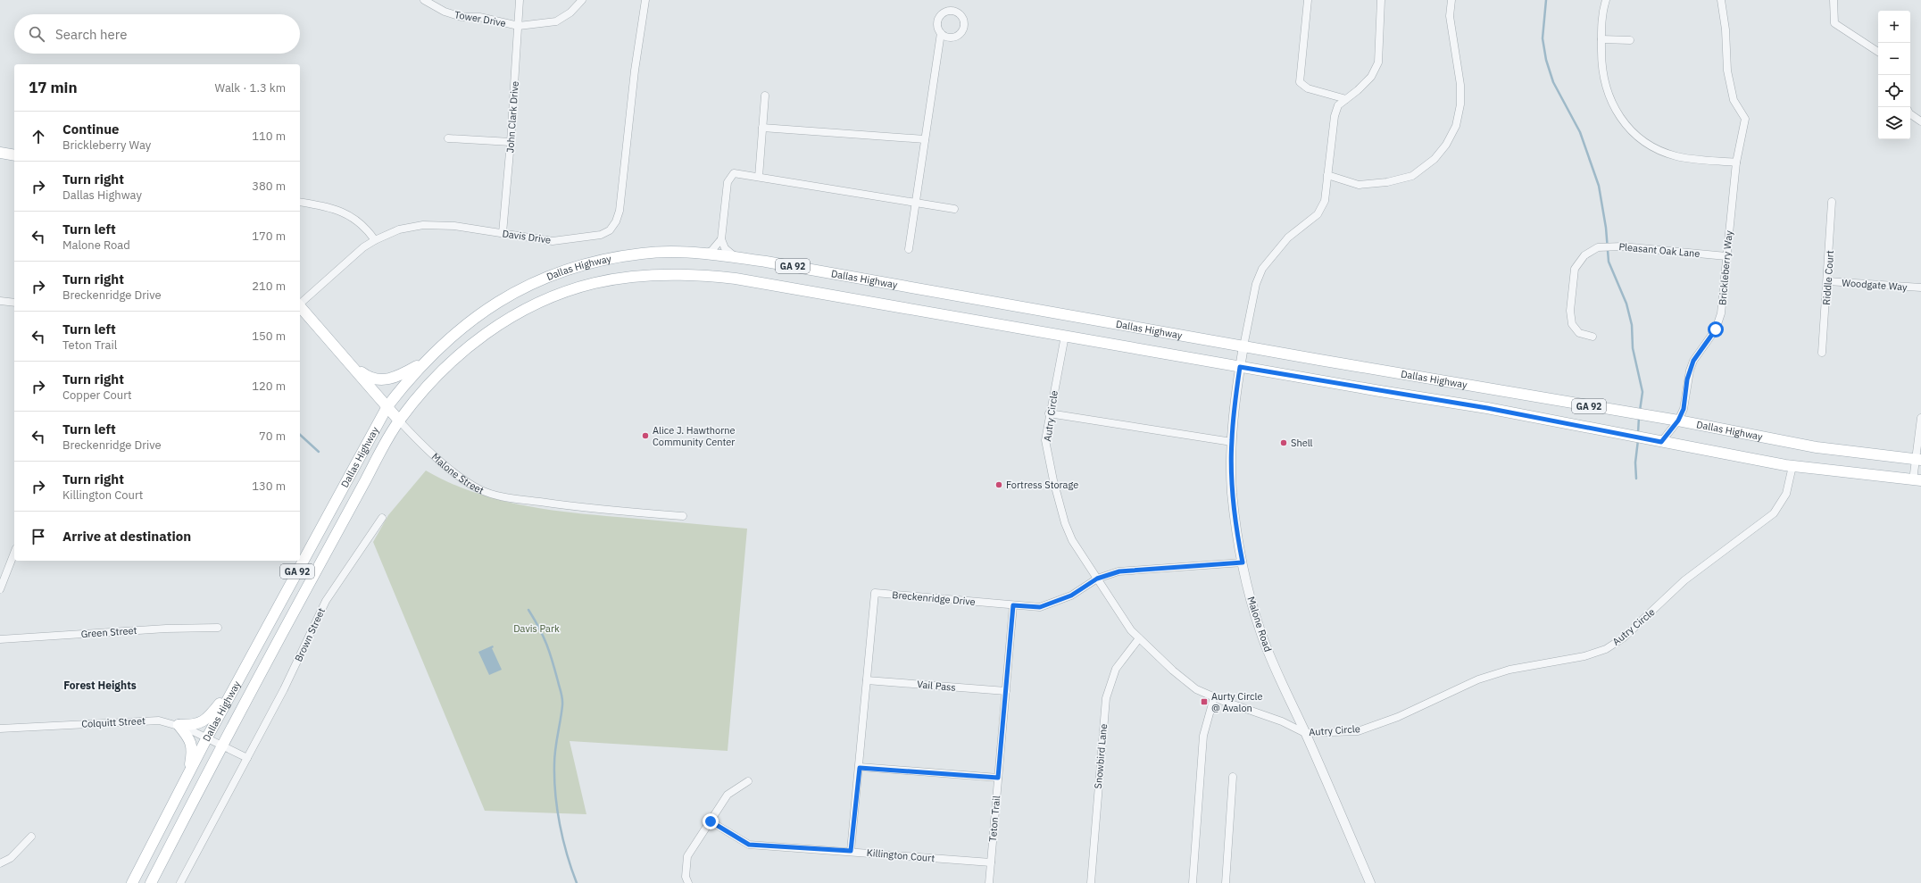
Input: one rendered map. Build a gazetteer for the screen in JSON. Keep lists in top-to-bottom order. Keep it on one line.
{"streets":{"main road":["GA 92","Dallas Highway","Malone Street"],"street":["Tower Drive","John Clark Drive","Davis Drive","Pleasant Oak Lane","Brickleberry Way","Riddle Court","Woodgate Way","Autry Circle","Breckenridge Drive","Malone Road","Green Street","Brown Street","Vail Pass","Colquitt Street","Snowbird Lane","Teton Trail","Killington Court"]},"crossings":[["Tower Drive","John Clark Drive"],["John Clark Drive","Davis Drive"],["Pleasant Oak Lane","Brickleberry Way"],["Brickleberry Way","Dallas Highway"],["Dallas Highway","Autry Circle"],["Dallas Highway","Malone Street"],["Dallas Highway","Malone Road"],["Dallas Highway","Colquitt Street"],["Riddle Court","Woodgate Way"],["Autry Circle","Breckenridge Drive"],["Autry Circle","Malone Road"],["Autry Circle","Snowbird Lane"],["Breckenridge Drive","Malone Road"],["Breckenridge Drive","Vail Pass"],["Breckenridge Drive","Teton Trail"],["Breckenridge Drive","Killington Court"],["Vail Pass","Teton Trail"],["Teton Trail","Killington Court"]],"districts":["Forest Heights"],"parks":["Davis Park"],"places":{"other":["Alice J. Hawthorne Community Center","Shell","Fortress Storage"],"transit":["Aurty Circle @ Avalon"]},"page":{"map_buttons":["+","−"],"search":"Search here","heading":["17 min","Walk · 1.3 km"],"list":[["Continue","Brickleberry Way","110 m"],["Turn right","Dallas Highway","380 m"],["Turn left","Malone Road","170 m"],["Turn right","Breckenridge Drive","210 m"],["Turn left","Teton Trail","150 m"],["Turn right","Copper Court","120 m"],["Turn left","Breckenridge Drive","70 m"],["Turn right","Killington Court","130 m"],"Arrive at destination"]}}
